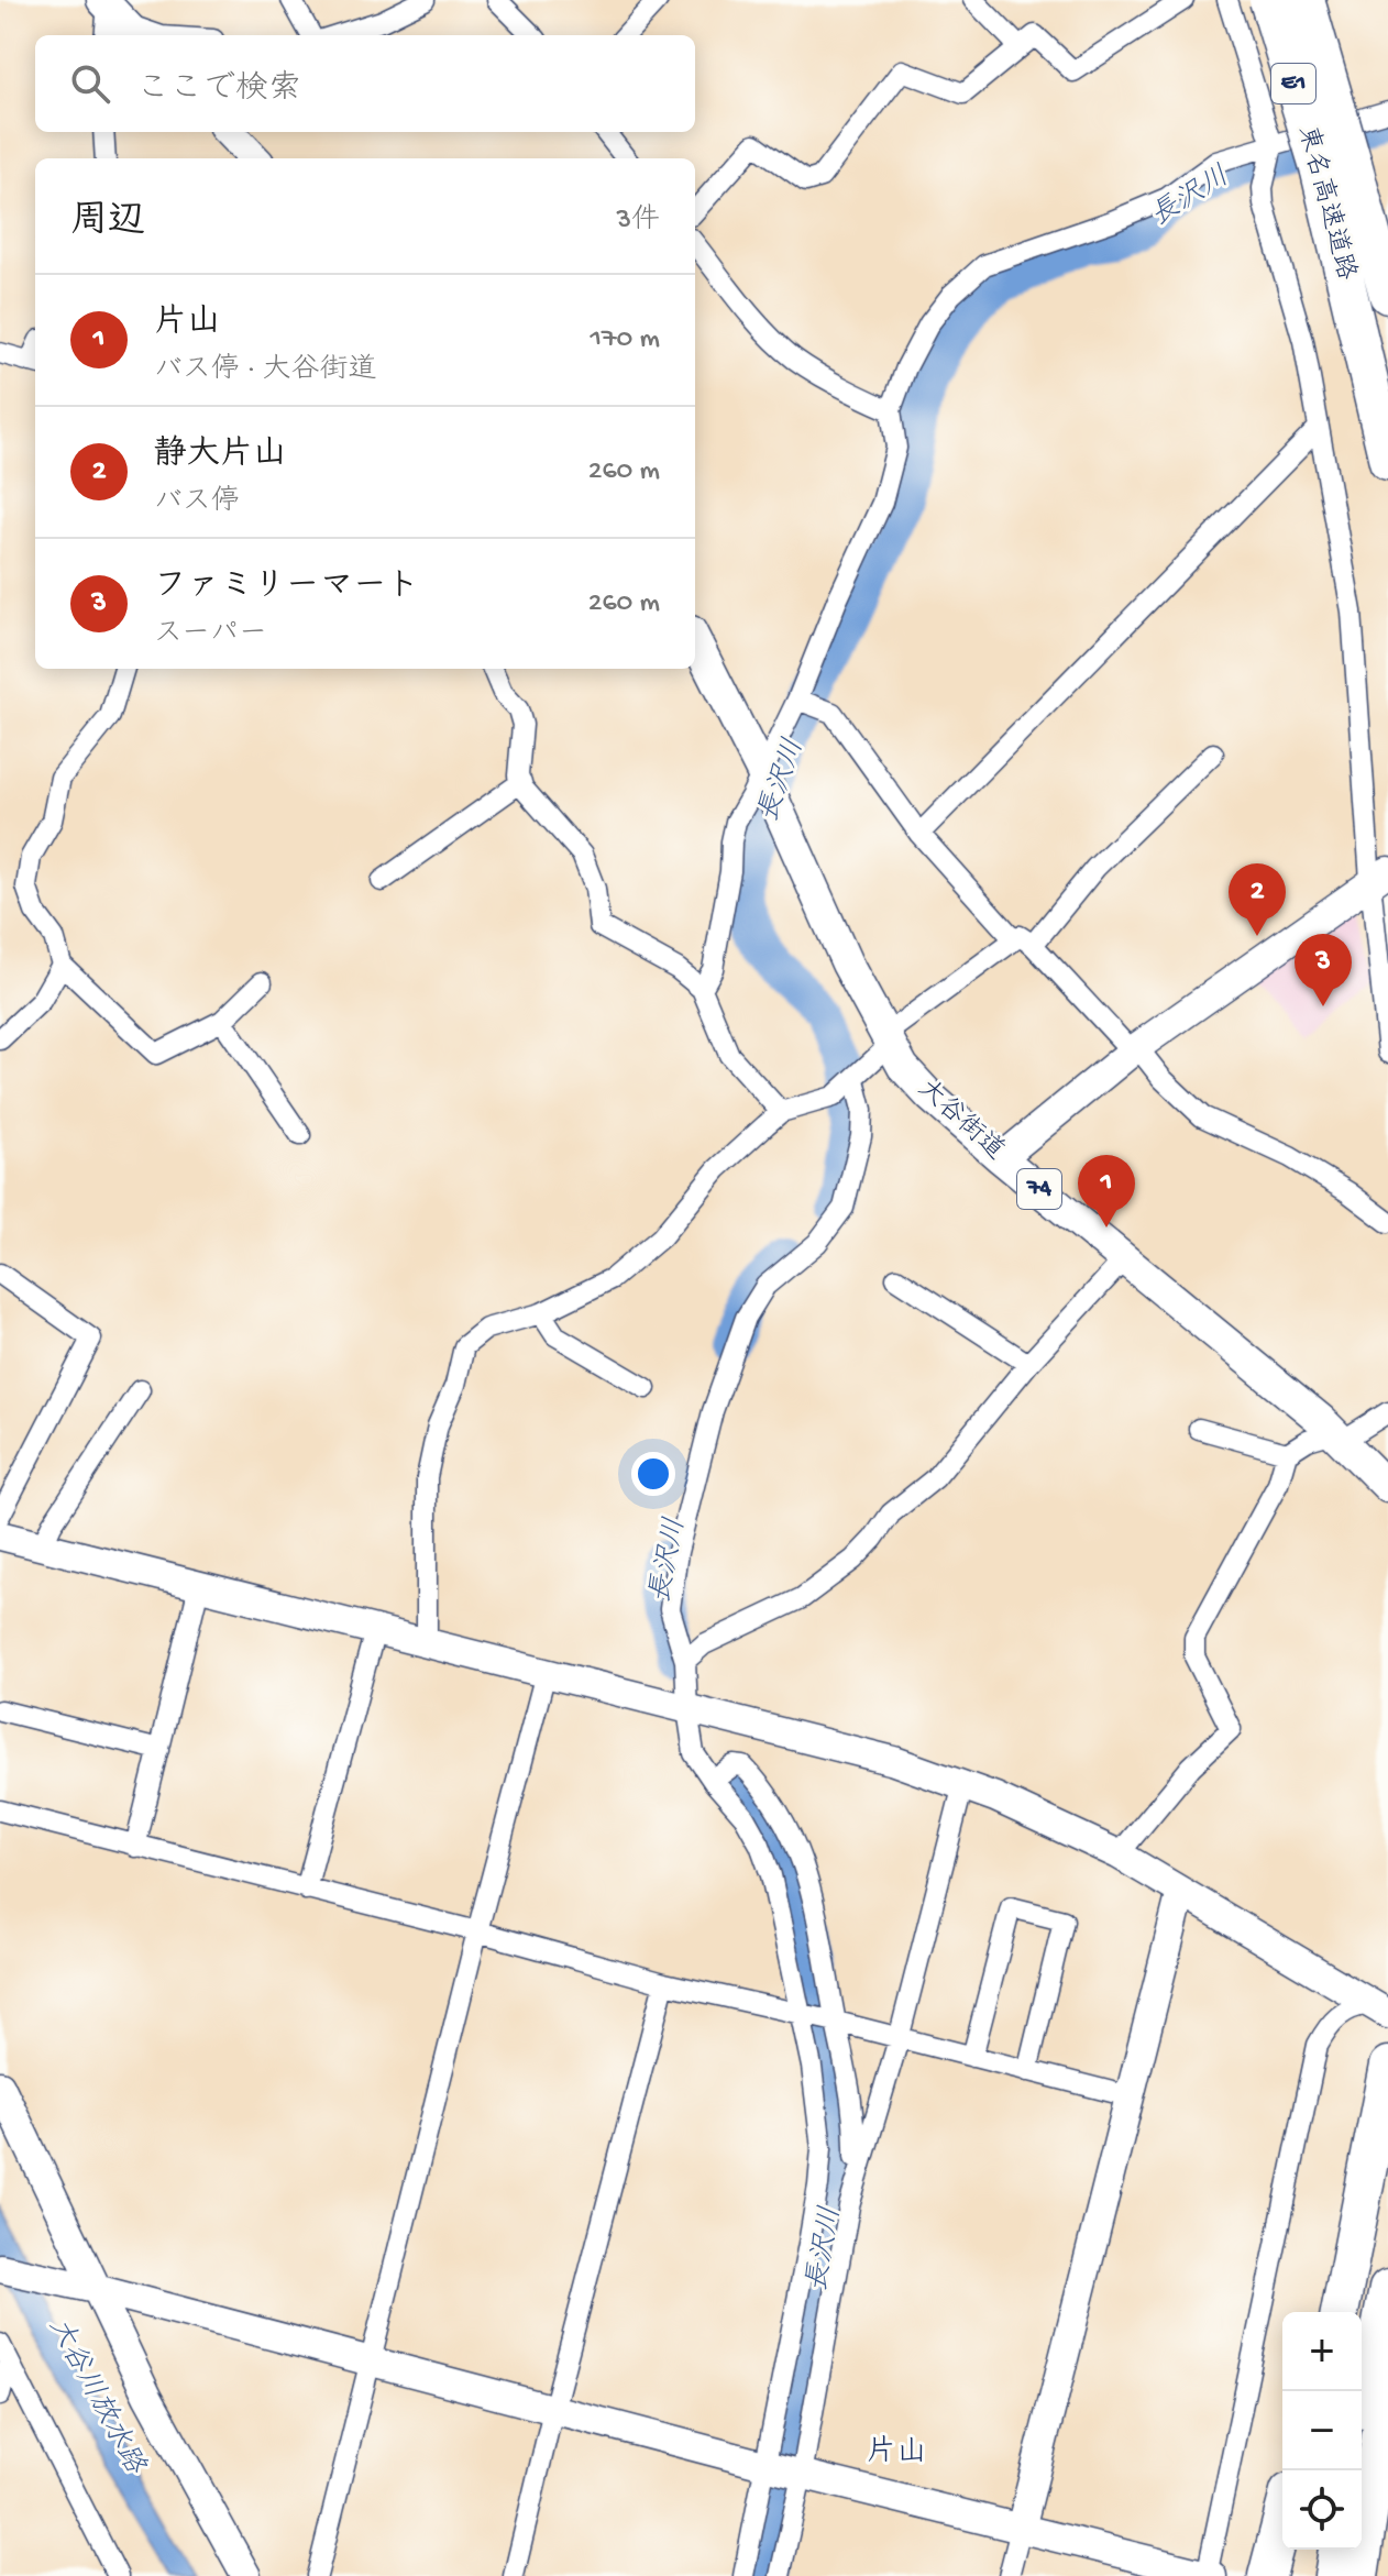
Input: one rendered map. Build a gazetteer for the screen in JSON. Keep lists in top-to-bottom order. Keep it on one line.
{"streets":{"highway":["E1","東名高速道路"],"main road":["大谷街道","74"]},"districts":["片山"],"water":["長沢川","大谷川放水路"],"page":{"search":"ここで検索","heading":["周辺","3件"],"list":[{"mark":"1","name":"片山","note":"バス停 · 大谷街道","value":"170 m"},{"mark":"2","name":"静大片山","note":"バス停","value":"260 m"},{"mark":"3","name":"ファミリーマート","note":"スーパー","value":"260 m"}],"pins":["2","3","1"],"map_buttons":["+","−"]}}
